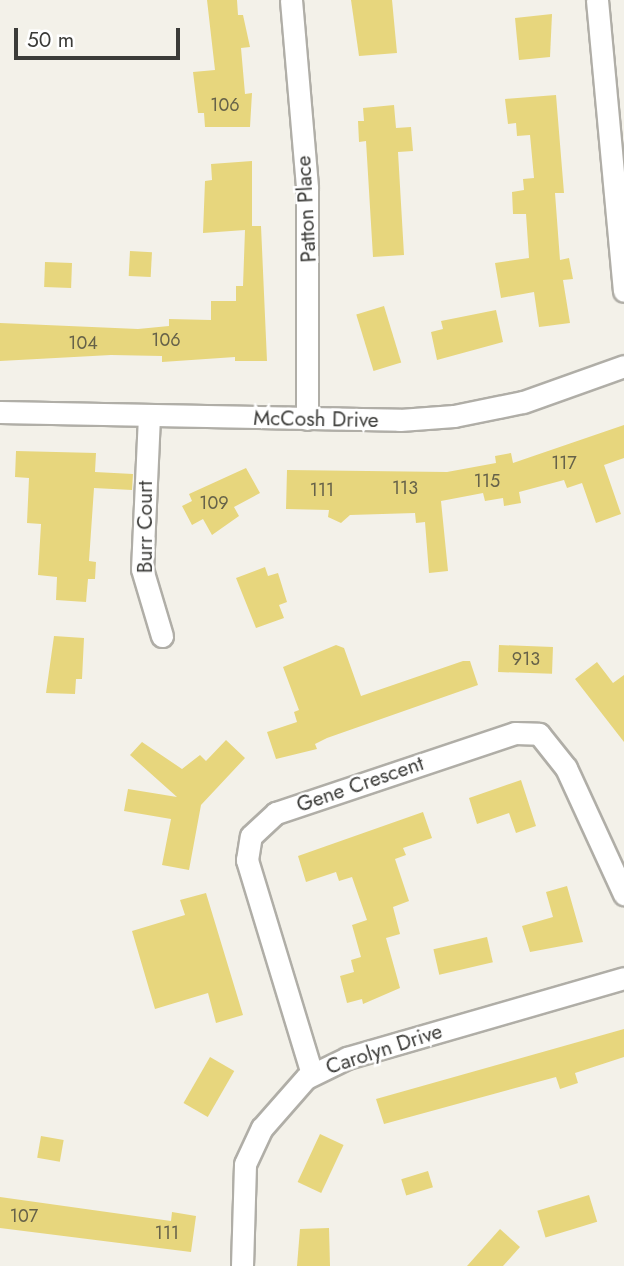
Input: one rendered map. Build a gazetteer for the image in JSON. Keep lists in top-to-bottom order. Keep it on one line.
{"streets":{"street":["Patton Place","McCosh Drive","Burr Court","Gene Crescent","Carolyn Drive"]},"crossings":[["Patton Place","McCosh Drive"],["McCosh Drive","Burr Court"],["Gene Crescent","Carolyn Drive"]],"house_numbers":["106","106","104","117","115","113","111","109","913","107","111"],"scale_bar":"50 m"}
